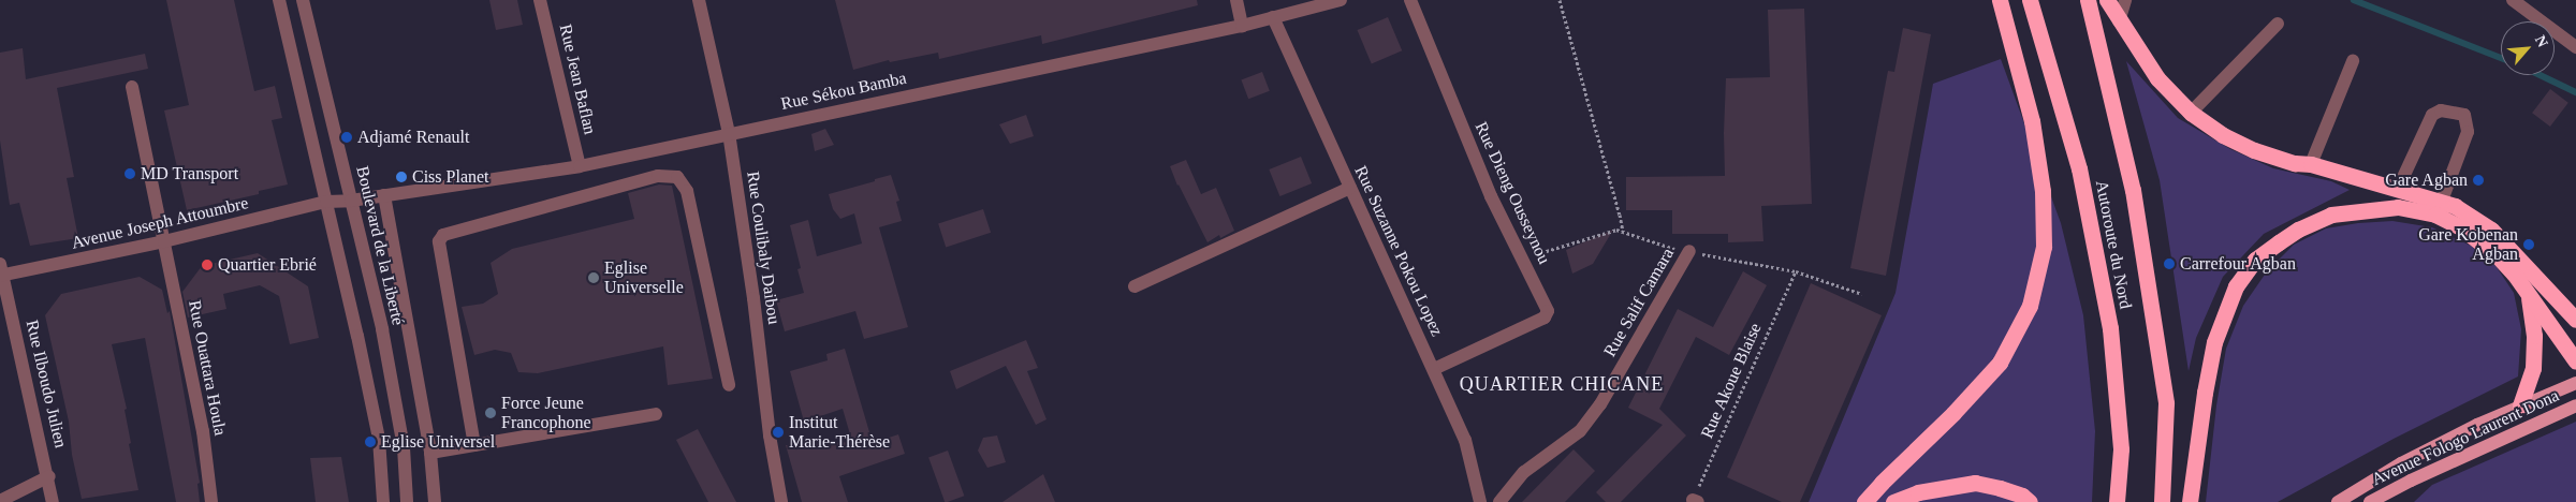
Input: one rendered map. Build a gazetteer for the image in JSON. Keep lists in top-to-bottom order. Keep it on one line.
{"streets":{"highway":["Autoroute du Nord"],"main road":["Avenue Fologo Laurent Dona"],"street":["Rue Jean Baflan","Rue Sékou Bamba","Rue Dieng Ousseynou","Avenue Joseph Attoumbre","Boulevard de la Liberté","Rue Coulibaly Daibou","Rue Suzanne Pokou Lopez","Rue Salif Camara","Rue Ouattara Houla","Rue Ilboudo Julien"],"path":["Rue Akoue Blaise"]},"crossings":[["Rue Jean Baflan","Rue Sékou Bamba"],["Rue Sékou Bamba","Avenue Joseph Attoumbre"],["Rue Sékou Bamba","Boulevard de la Liberté"],["Rue Sékou Bamba","Rue Coulibaly Daibou"],["Rue Sékou Bamba","Rue Suzanne Pokou Lopez"],["Rue Dieng Ousseynou","Rue Suzanne Pokou Lopez"],["Avenue Joseph Attoumbre","Boulevard de la Liberté"],["Avenue Joseph Attoumbre","Rue Ouattara Houla"],["Avenue Joseph Attoumbre","Rue Ilboudo Julien"],["Rue Salif Camara","Rue Akoue Blaise"]],"districts":["QUARTIER CHICANE"],"places":["Adjamé Renault","MD Transport","Ciss Planet","Gare Agban","Gare Kobenan Agban","Carrefour Agban","Quartier Ebrié","Eglise Universelle","Force Jeune Francophone","Institut Marie-Thérèse","Eglise Universel"],"north":"top right"}
